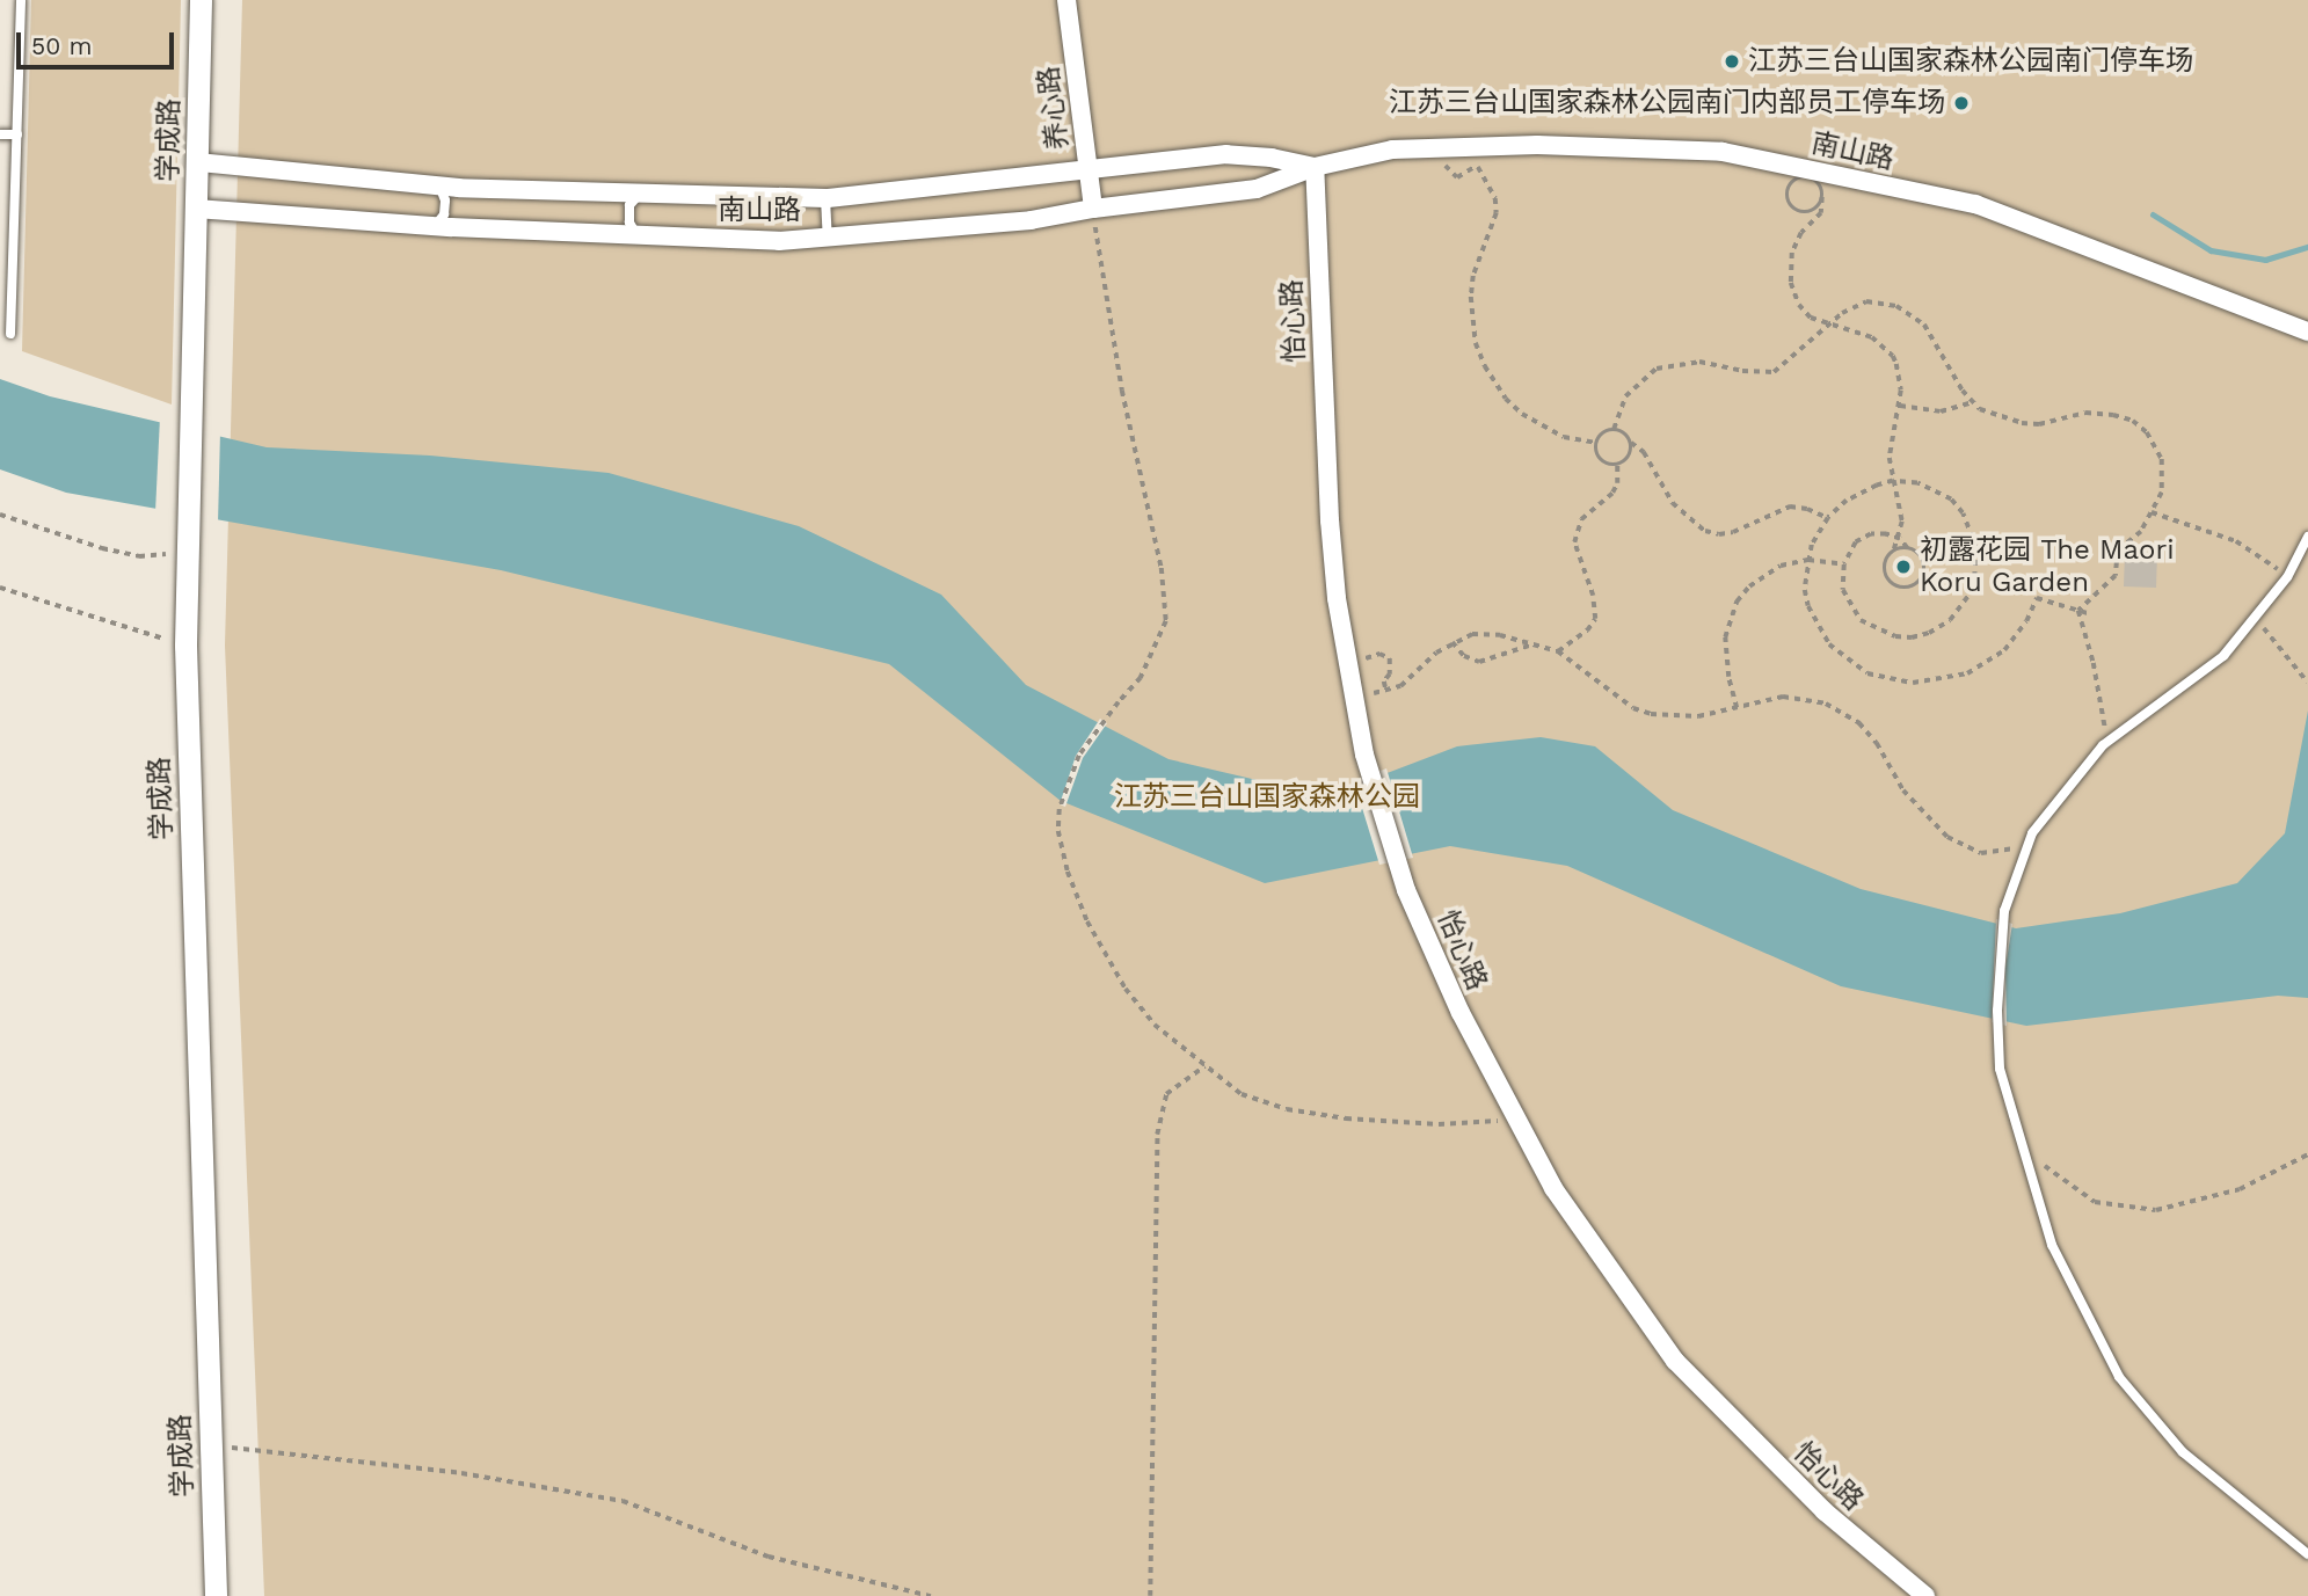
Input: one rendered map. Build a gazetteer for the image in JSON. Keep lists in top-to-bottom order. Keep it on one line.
{"streets":{"street":["养心路","学成路","南山路","怡心路"]},"crossings":[["养心路","南山路"],["学成路","南山路"],["南山路","怡心路"]],"parks":["江苏三台山国家森林公园"],"places":["江苏三台山国家森林公园南门停车场","江苏三台山国家森林公园南门内部员工停车场","初露花园 The Maori Koru Garden"],"scale_bar":"50 m"}
